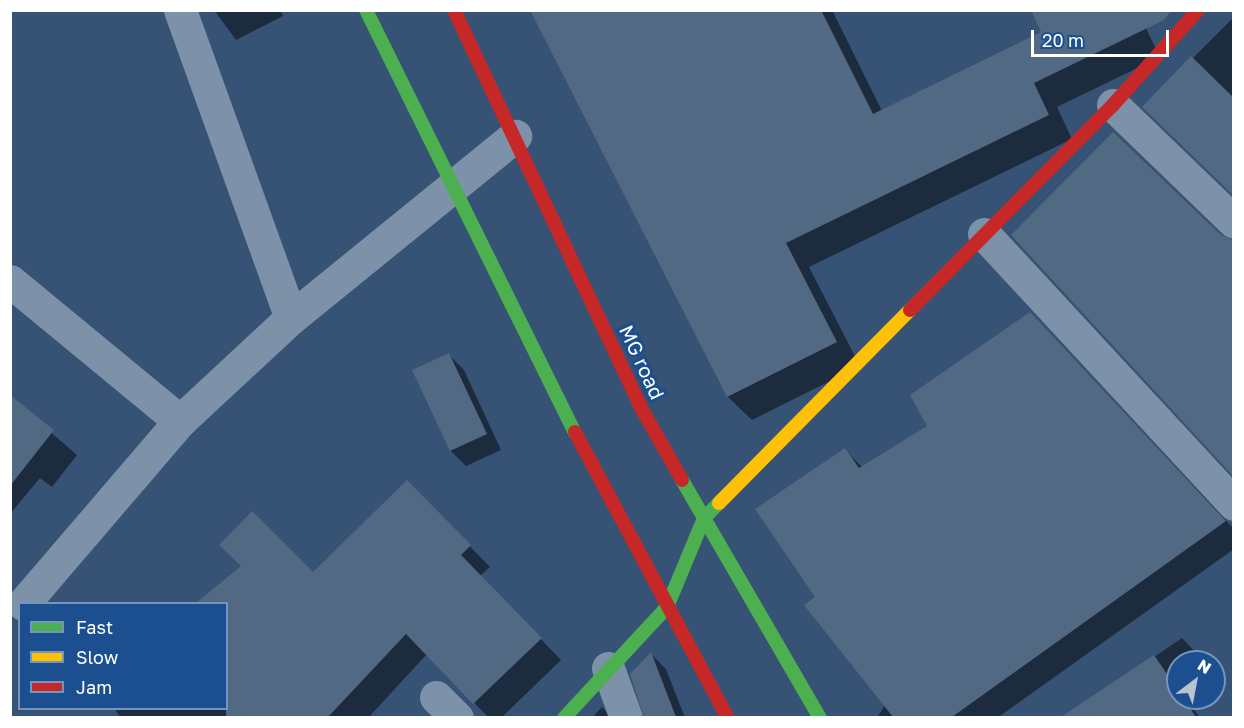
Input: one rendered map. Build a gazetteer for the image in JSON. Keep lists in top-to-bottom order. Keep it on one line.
{"streets":{"main road":["MG road"]},"legend":["Fast","Slow","Jam"],"scale_bar":"20 m","north":"top right"}
